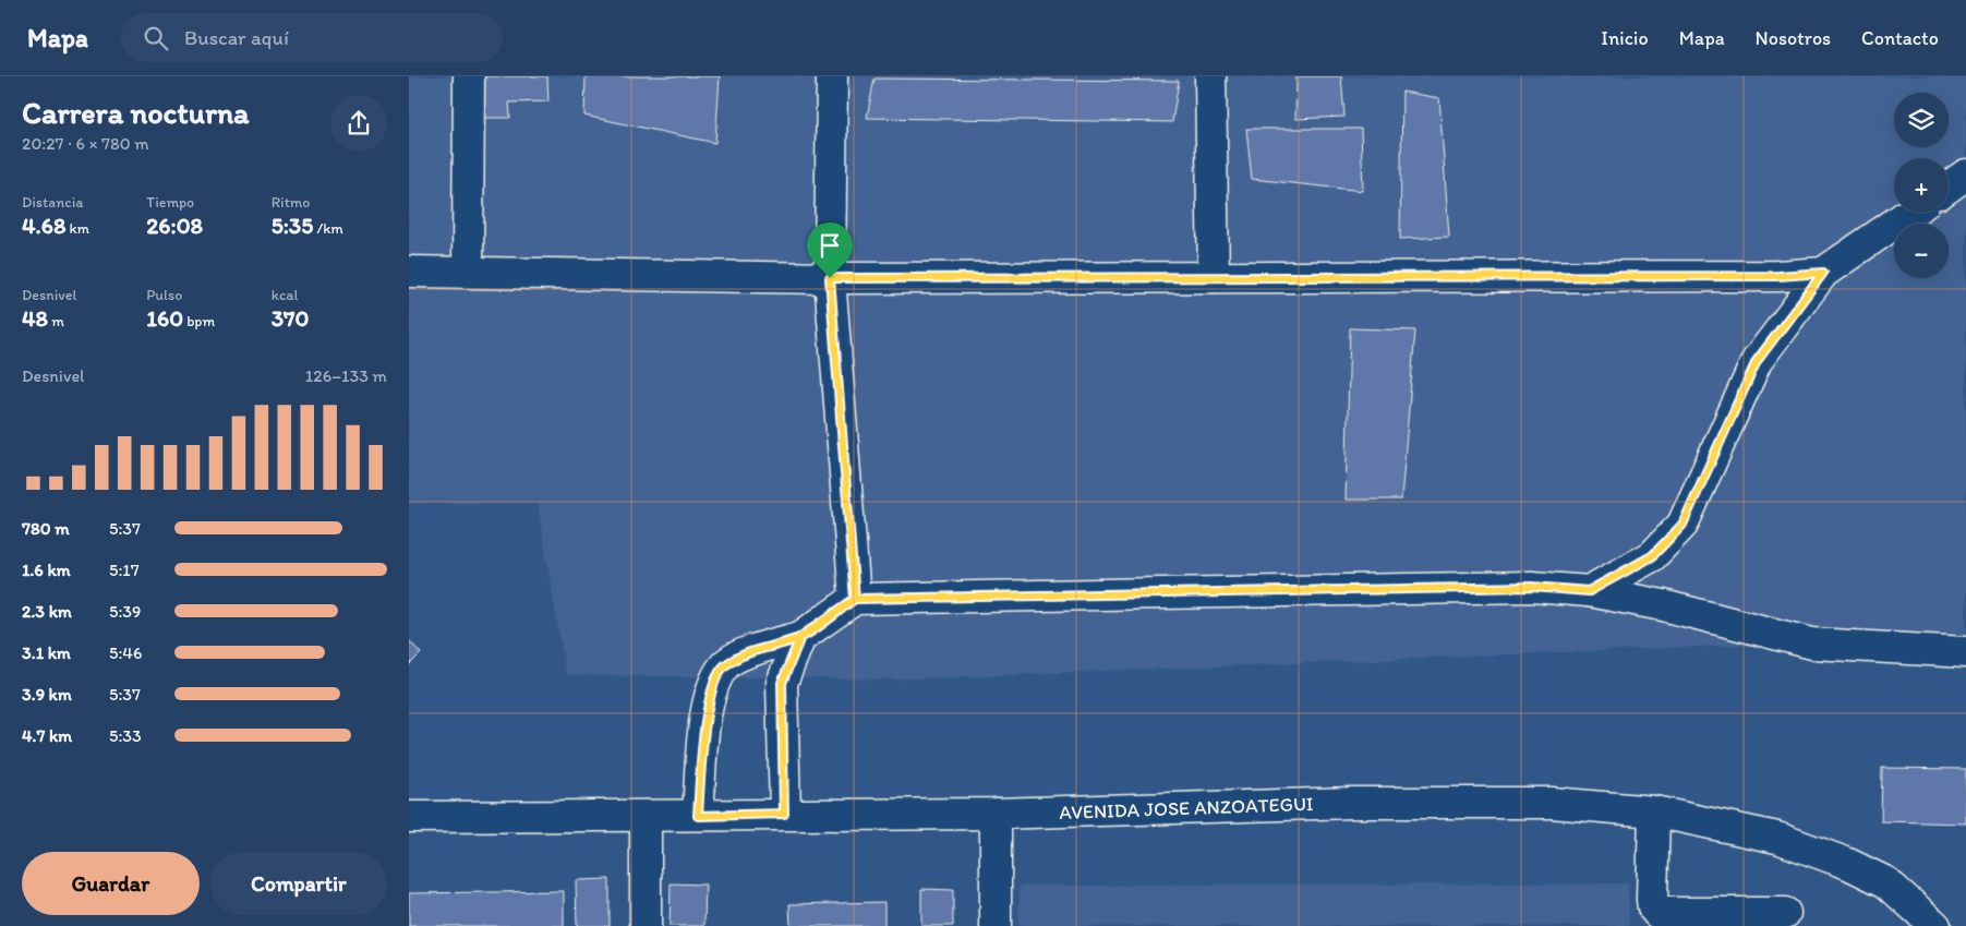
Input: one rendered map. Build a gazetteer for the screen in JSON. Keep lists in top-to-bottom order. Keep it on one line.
{"streets":{"street":["AVENIDA JOSE ANZOATEGUI"]},"page":{"header":"Mapa","search":"Buscar aquí","nav":["Inicio","Mapa","Nosotros","Contacto"],"heading":["Carrera nocturna","20:27 · 6 × 780 m"],"map_buttons":["+","−"],"stats":[["Distancia","4.68 km"],["Tiempo","26:08"],["Ritmo","5:35 /km"],["Desnivel","48 m"],["Pulso","160 bpm"],["kcal","370"]],"chart":["Desnivel","126–133 m"],"list":[{"name":"780 m","note":"5:37"},{"name":"1.6 km","note":"5:17"},{"name":"2.3 km","note":"5:39"},{"name":"3.1 km","note":"5:46"},{"name":"3.9 km","note":"5:37"},{"name":"4.7 km","note":"5:33"}],"buttons":["Guardar","Compartir"]}}
